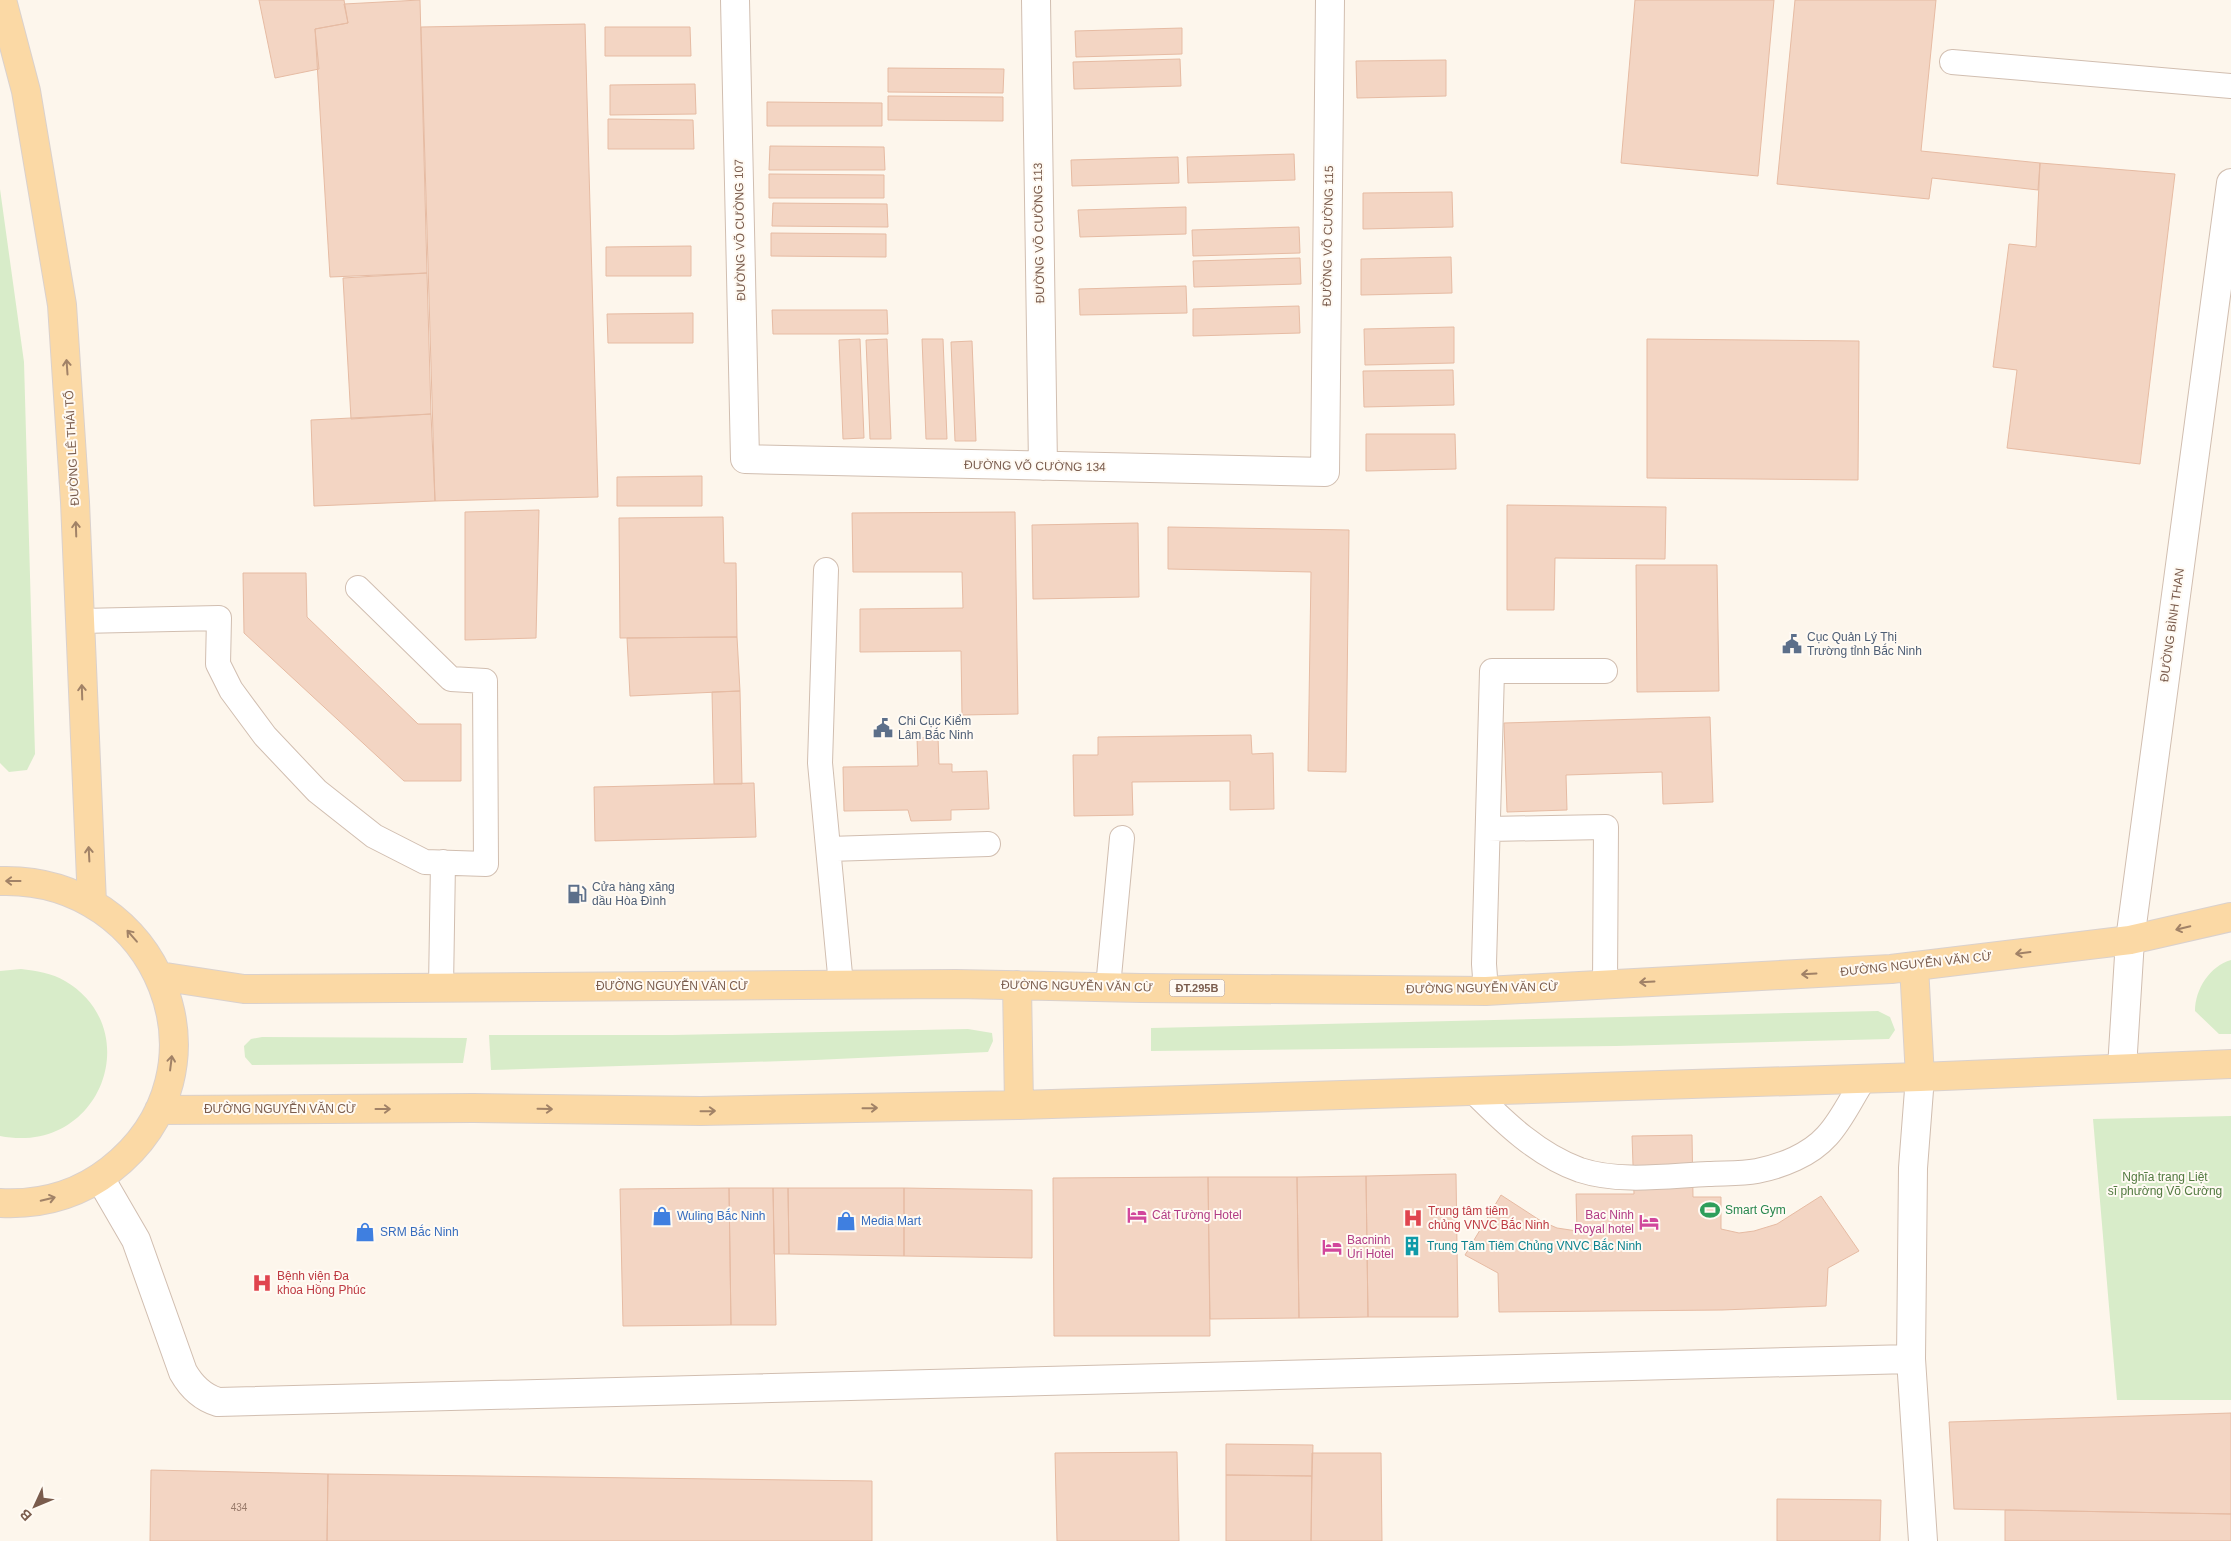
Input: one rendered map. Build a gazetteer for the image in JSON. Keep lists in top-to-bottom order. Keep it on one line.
{"streets":{"main road":["ĐƯỜNG LÊ THÁI TỔ","ĐƯỜNG NGUYỄN VĂN CỪ","ĐT.295B"],"street":["ĐƯỜNG VÕ CƯỜNG 107","ĐƯỜNG VÕ CƯỜNG 113","ĐƯỜNG VÕ CƯỜNG 115","ĐƯỜNG VÕ CƯỜNG 134","ĐƯỜNG BÌNH THAN"]},"crossings":[["ĐƯỜNG VÕ CƯỜNG 107","ĐƯỜNG VÕ CƯỜNG 134"],["ĐƯỜNG VÕ CƯỜNG 113","ĐƯỜNG VÕ CƯỜNG 134"],["ĐƯỜNG VÕ CƯỜNG 115","ĐƯỜNG VÕ CƯỜNG 134"],["ĐƯỜNG BÌNH THAN","ĐƯỜNG NGUYỄN VĂN CỪ"]],"one_way":["ĐƯỜNG LÊ THÁI TỔ"],"parks":["Nghĩa trang Liệt sĩ phường Võ Cường"],"places":{"public building":["Cục Quản Lý Thị Trường tỉnh Bắc Ninh","Chi Cục Kiểm Lâm Bắc Ninh"],"fuel station":["Cửa hàng xăng dầu Hòa Đình"],"sports":["Smart Gym"],"hotel":["Cát Tường Hotel","Bac Ninh Royal hotel","Bacninh Uri Hotel"],"shop":["Wuling Bắc Ninh","Media Mart","SRM Bắc Ninh"],"hospital":["Trung tâm tiêm chủng VNVC Bắc Ninh","Bệnh viện Đa khoa Hồng Phúc"],"building":["Trung Tâm Tiêm Chủng VNVC Bắc Ninh"]},"house_numbers":["434"],"north":"bottom left"}
